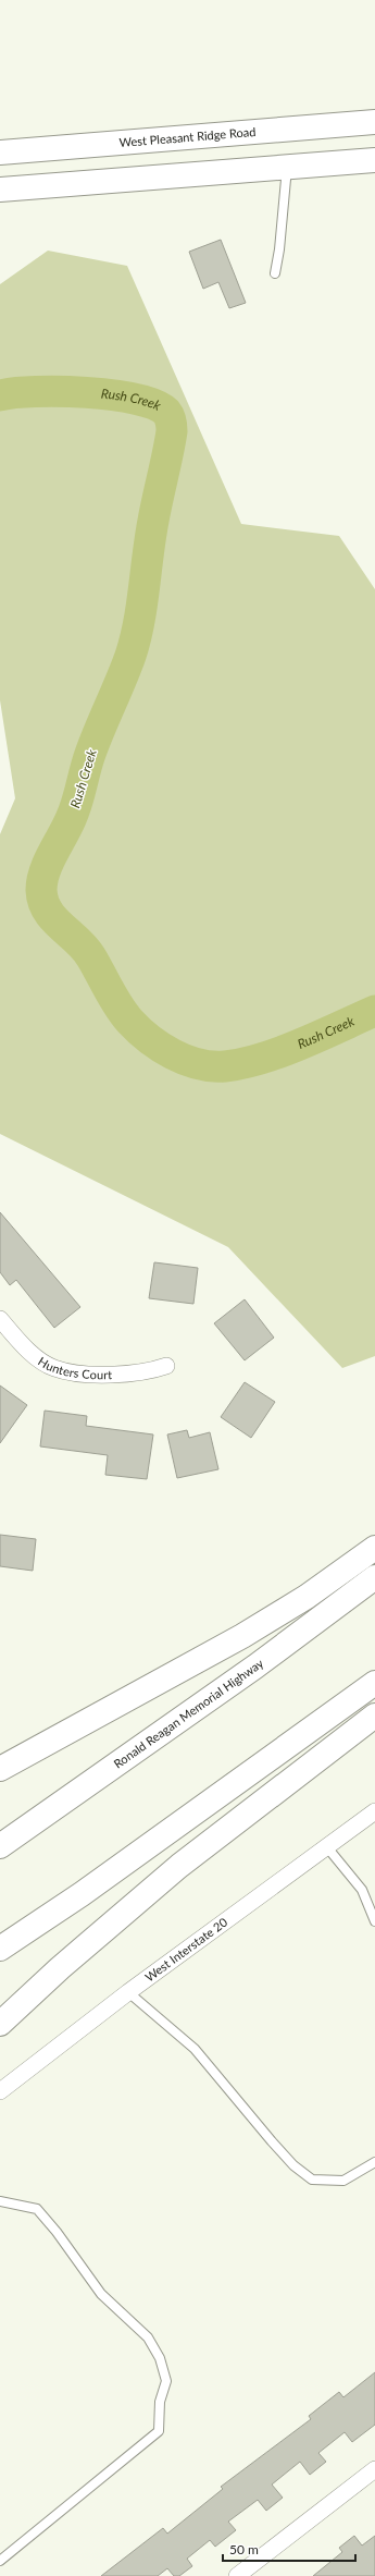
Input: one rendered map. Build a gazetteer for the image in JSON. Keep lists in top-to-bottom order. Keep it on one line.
{"streets":{"main road":["West Pleasant Ridge Road","Ronald Reagan Memorial Highway"],"street":["Hunters Court","West Interstate 20"]},"water":["Rush Creek"],"scale_bar":"50 m"}
